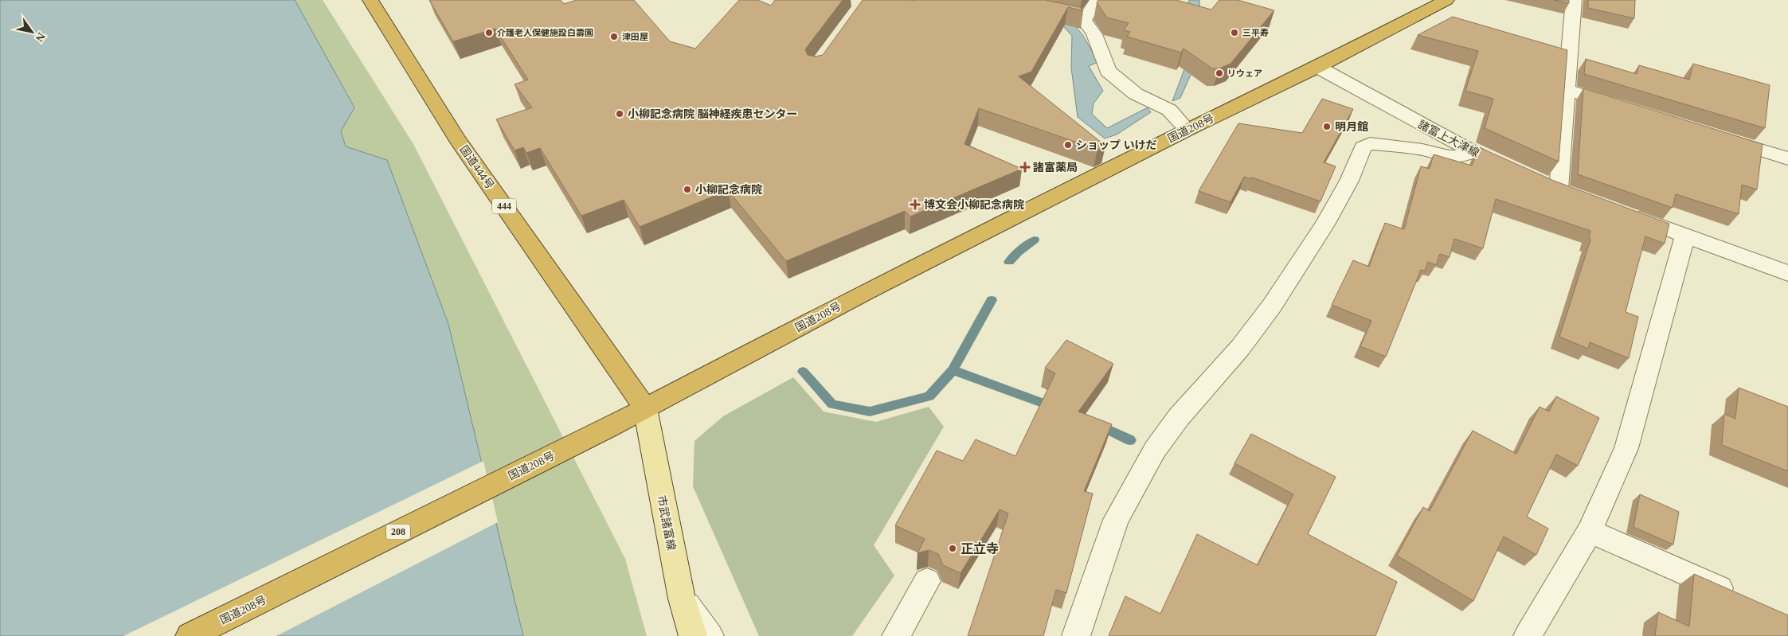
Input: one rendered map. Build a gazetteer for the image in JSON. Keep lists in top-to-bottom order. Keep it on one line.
{"streets":{"highway":["国道208号","国道444号","444","208"],"main road":["市武諸富線"],"street":["諸富上大津線"]},"crossings":[["国道208号","諸富上大津線"],["国道208号","国道444号"],["国道208号","市武諸富線"],["国道444号","市武諸富線"]],"places":{"other":["介護老人保健施設白壽園","三平寿","津田屋","リウェア","小柳記念病院 脳神経疾患センター","明月館","ショップ いけだ","小柳記念病院","正立寺"],"health":["諸富薬局","博文会小柳記念病院"]},"north":"bottom right"}
